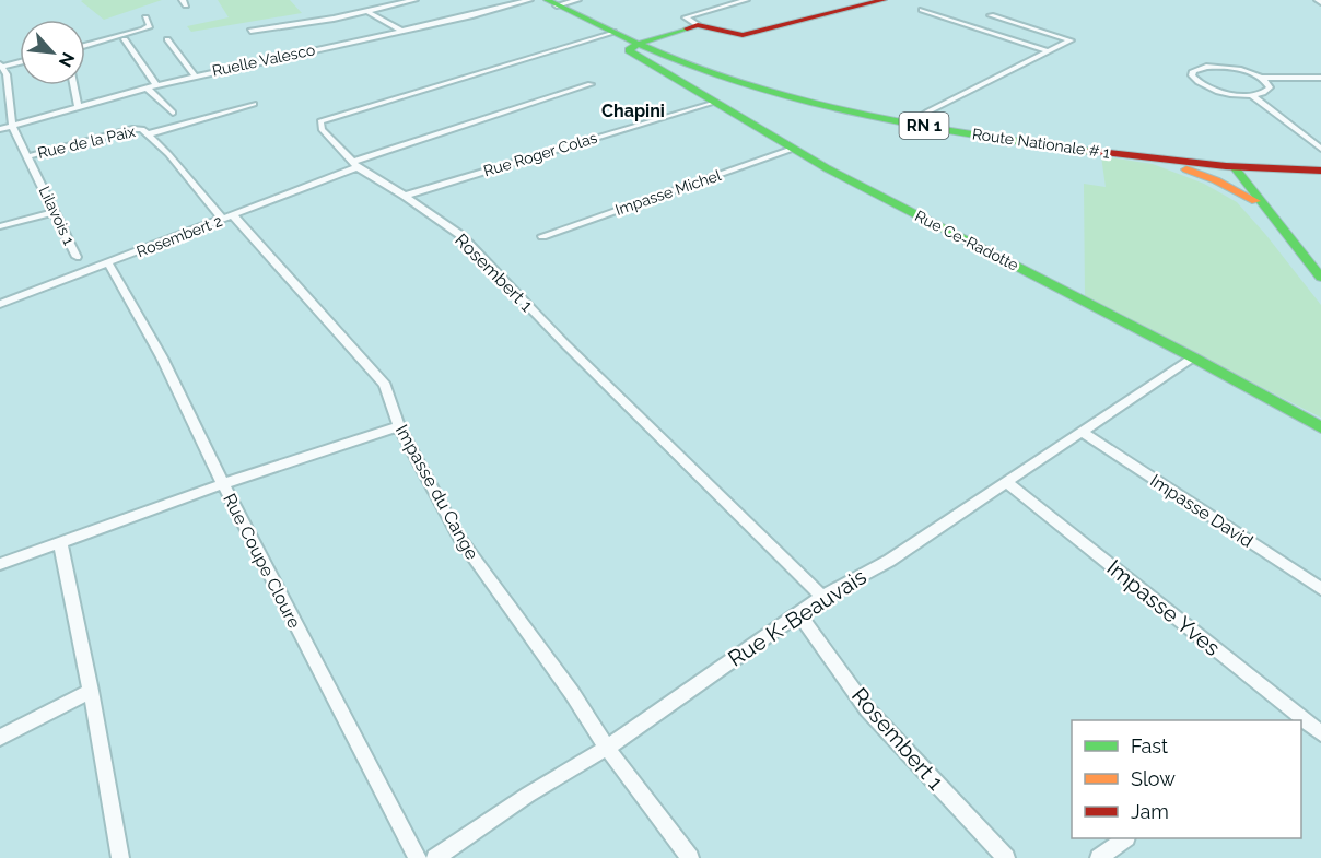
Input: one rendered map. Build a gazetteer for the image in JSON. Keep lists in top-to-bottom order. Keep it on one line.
{"streets":{"main road":["RN 1","Route Nationale # 1","Rue Ce-Radotte"],"street":["Ruelle Valesco","Rue de la Paix","Rue Roger Colas","Impasse Michel","Lilavois 1","Rosembert 2","Rosembert 1","Impasse du Cange","Impasse David","Rue Coupe Cloure","Impasse Yves","Rue K-Beauvais"]},"crossings":[["Ruelle Valesco","Lilavois 1"],["Rue de la Paix","Lilavois 1"],["Rue de la Paix","Rosembert 2"],["Rue de la Paix","Impasse du Cange"],["Route Nationale # 1","Rue Ce-Radotte"],["Route Nationale # 1","Rosembert 1"],["Rue Roger Colas","Rue Ce-Radotte"],["Rue Roger Colas","Rosembert 1"],["Impasse Michel","Rue Ce-Radotte"],["Rosembert 2","Rosembert 1"],["Rosembert 2","Impasse du Cange"],["Rosembert 2","Rue Coupe Cloure"],["Rue Ce-Radotte","Rue K-Beauvais"],["Rosembert 1","Rue K-Beauvais"],["Impasse du Cange","Rue K-Beauvais"],["Impasse David","Rue K-Beauvais"],["Impasse Yves","Rue K-Beauvais"]],"districts":["Chapini"],"legend":["Fast","Slow","Jam"],"north":"bottom right"}
